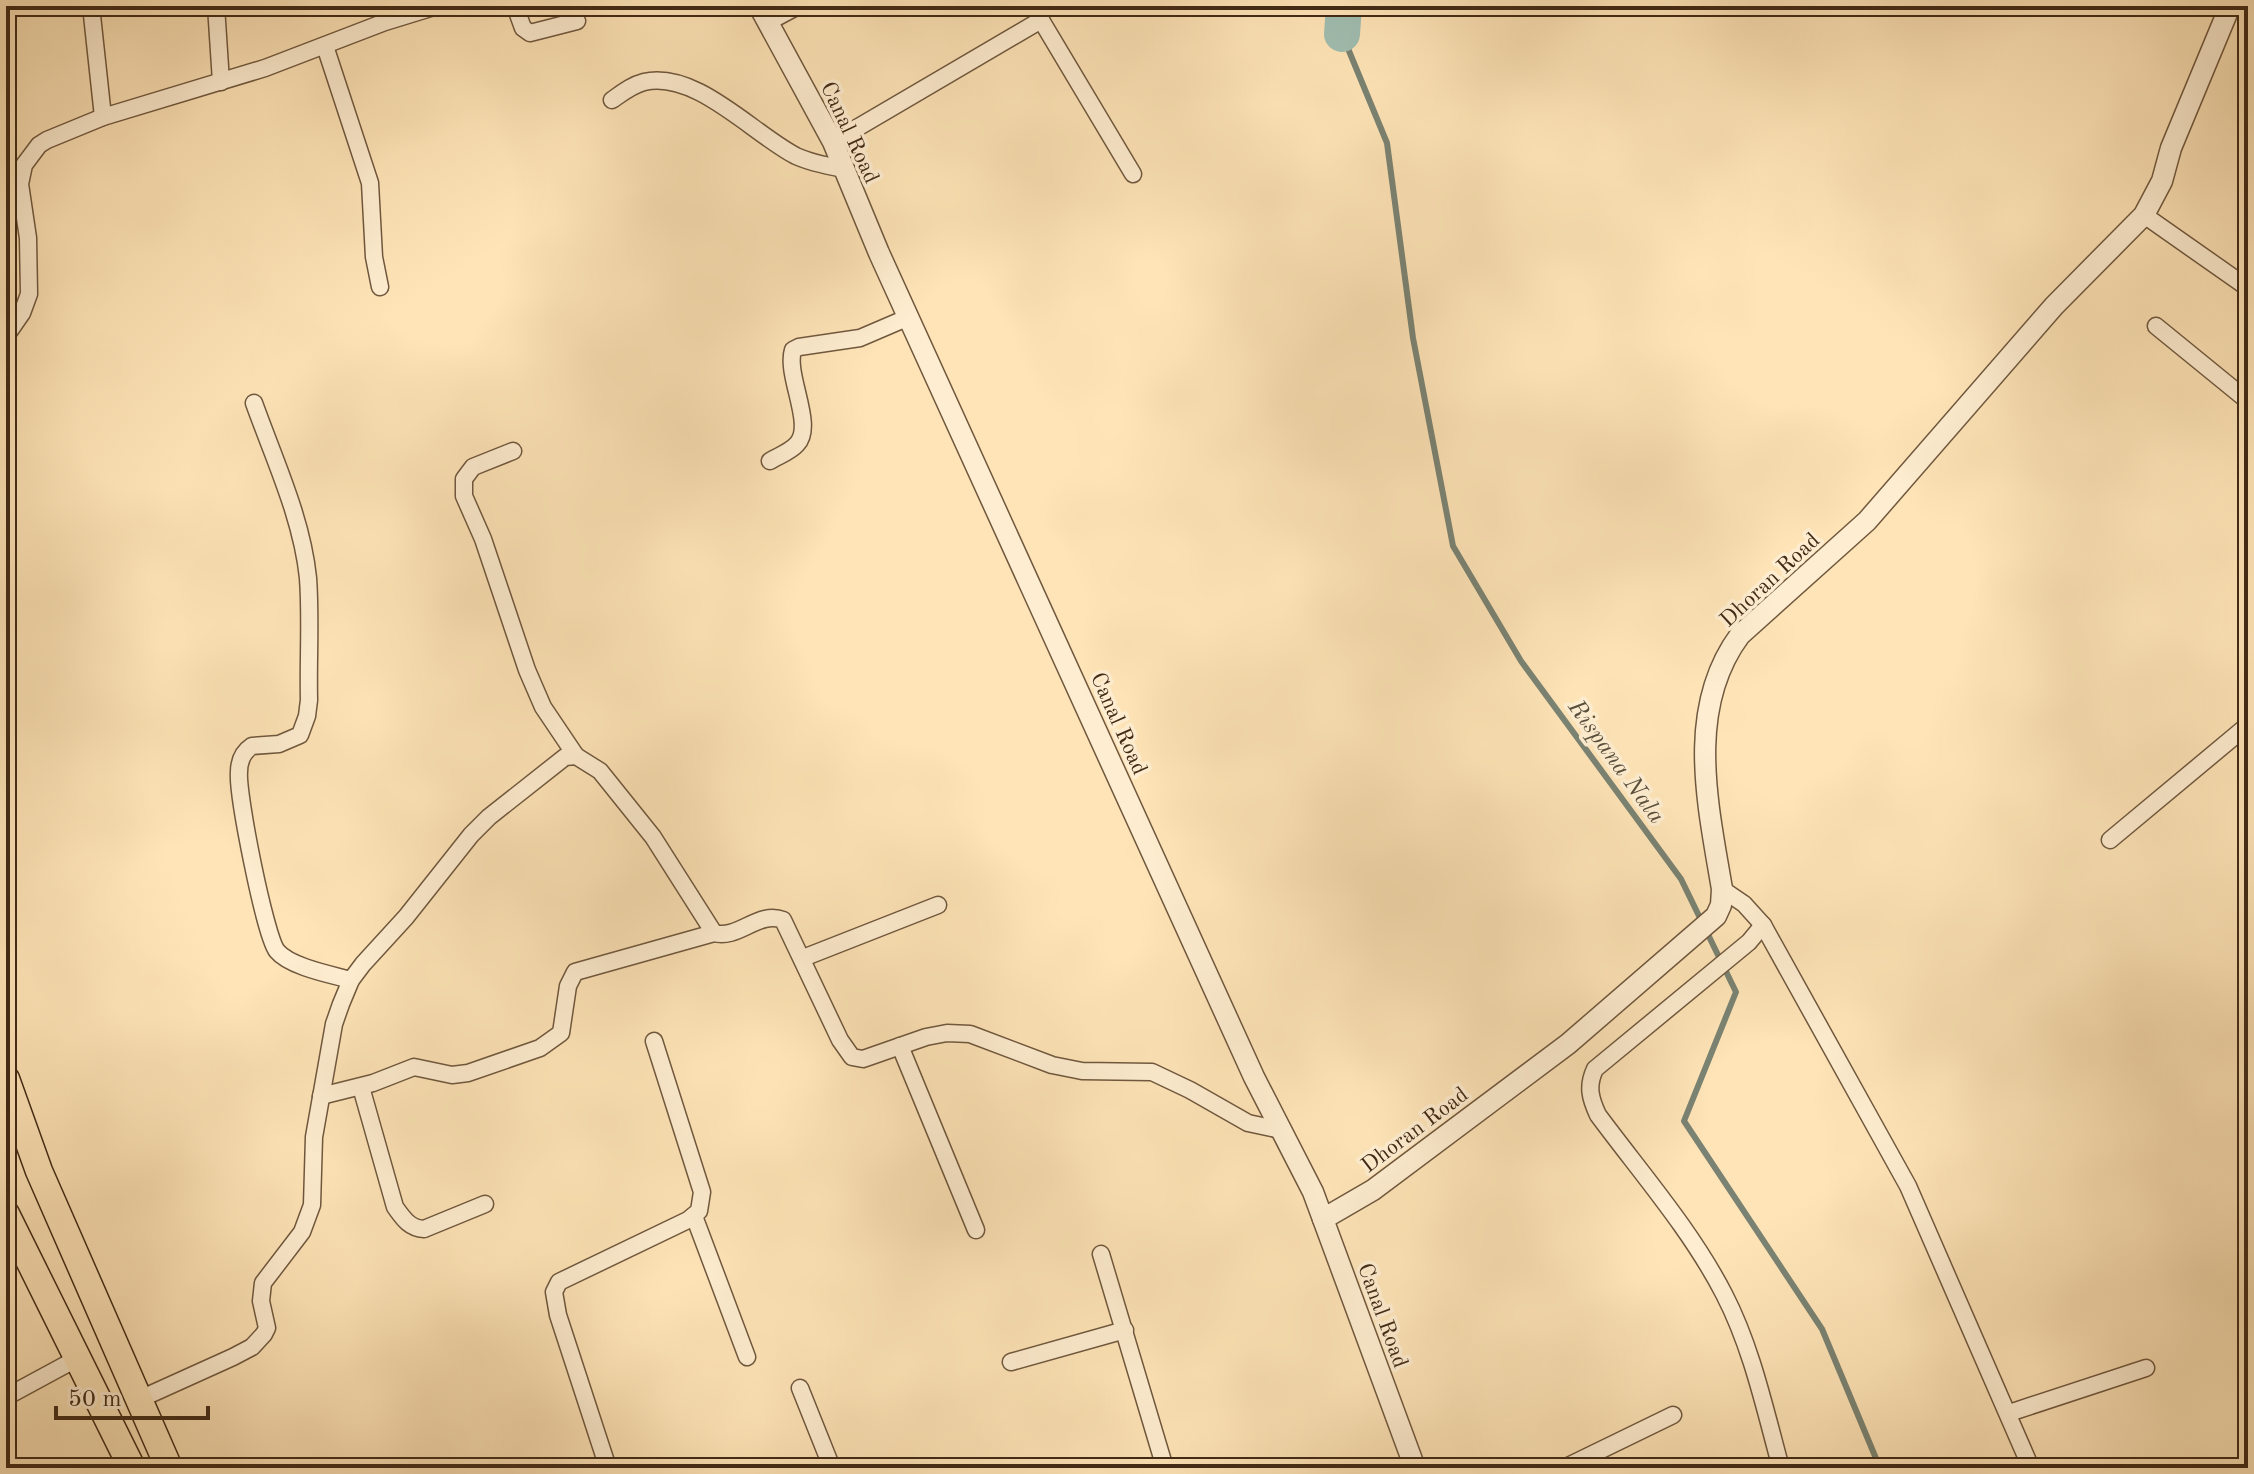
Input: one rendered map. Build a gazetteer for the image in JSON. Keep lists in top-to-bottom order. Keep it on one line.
{"streets":{"street":["Canal Road","Dhoran Road"]},"crossings":[["Canal Road","Dhoran Road"]],"water":["Rispana Nala"],"scale_bar":"50 m"}
